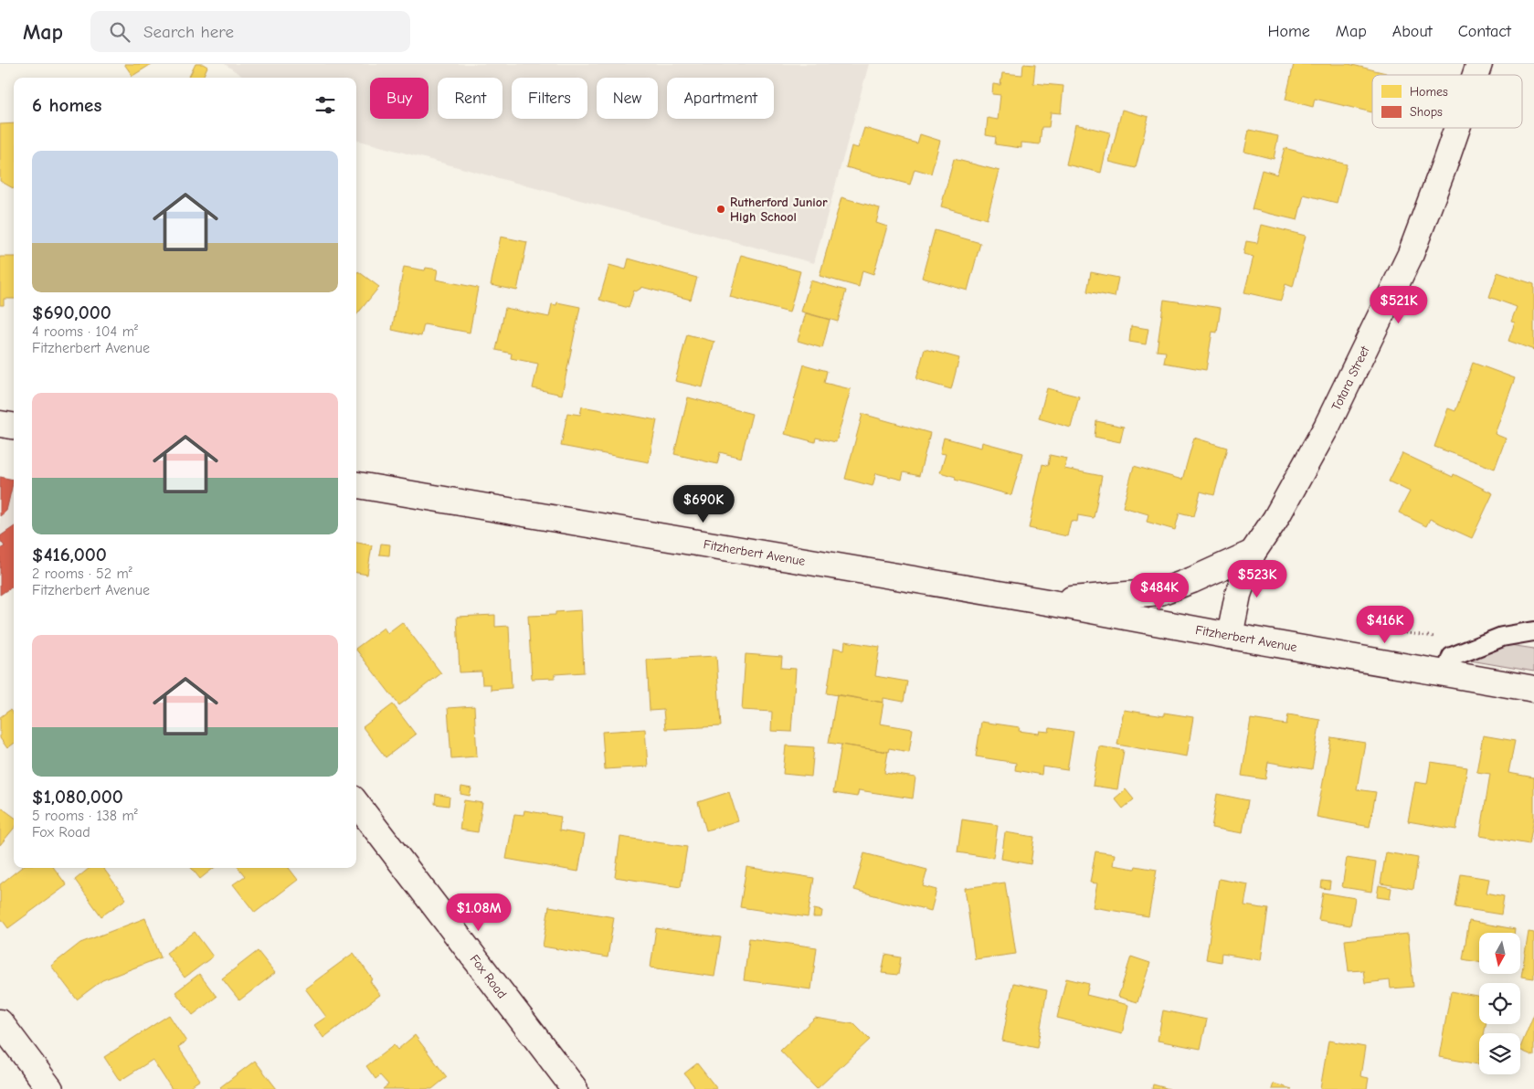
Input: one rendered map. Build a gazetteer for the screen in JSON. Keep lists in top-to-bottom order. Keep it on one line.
{"streets":{"main road":["Totara Street","Fitzherbert Avenue","Fox Road"]},"crossings":[["Totara Street","Fitzherbert Avenue"]],"places":["Rutherford Junior High School"],"legend":["Homes","Shops"],"north":"bottom","page":{"header":"Map","search":"Search here","nav":["Home","Map","About","Contact"],"chip":["Buy","Rent","Filters","New","Apartment"],"heading":"6 homes","list":[{"name":"$690,000","note":"4 rooms · 104 m² · Fitzherbert Avenue"},{"name":"$416,000","note":"2 rooms · 52 m² · Fitzherbert Avenue"},{"name":"$1,080,000","note":"5 rooms · 138 m² · Fox Road"}],"price":["$521K","$690K","$523K","$484K","$416K","$1.08M"]}}
